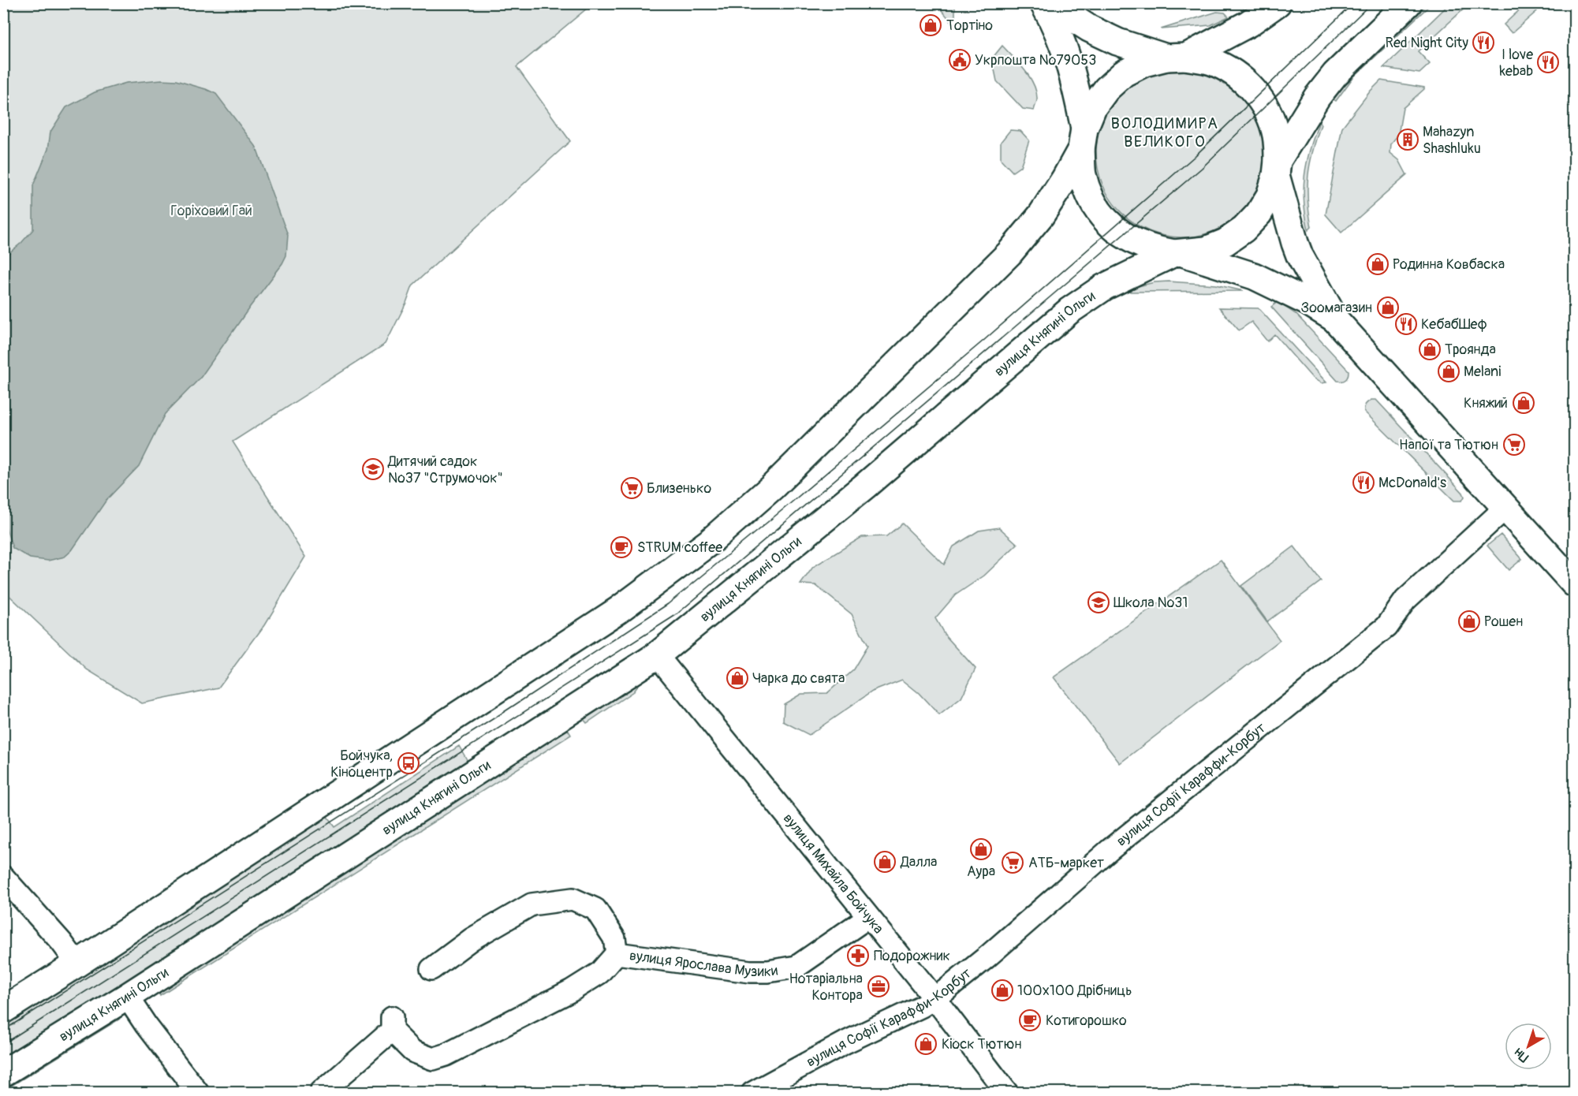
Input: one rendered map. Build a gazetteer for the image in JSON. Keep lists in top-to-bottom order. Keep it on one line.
{"streets":{"main road":["вулиця Княгині Ольги"],"street":["вулиця Софії Караффи-Корбут","вулиця Михайла Бойчука","вулиця Ярослава Музики"]},"crossings":[["вулиця Княгині Ольги","вулиця Михайла Бойчука"],["вулиця Софії Караффи-Корбут","вулиця Михайла Бойчука"],["вулиця Михайла Бойчука","вулиця Ярослава Музики"]],"districts":["ВОЛОДИМИРА ВЕЛИКОГО"],"parks":["Горіховий Гай"],"places":{"shop":["Тортіно","Родинна Ковбаска","Зоомагазин","Троянда","Melani","Княжий","Рошен","Чарка до свята","Аура","Далла","100х100 Дрібниць","Кіоск Тютюн"],"restaurant":["Red Night City","I love kebab","КебабШеф","McDonald's"],"public building":["Укрпошта №79053"],"building":["Mahazyn Shashluku"],"supermarket":["Напої та Тютюн","Близенько","АТБ-маркет"],"school or university":["Дитячий садок №37 \"Струмочок\"","Школа №31"],"cafe":["STRUM coffee","Котигорошко"],"bus stop":["Бойчука, Кіноцентр"],"pharmacy":["Подорожник"],"office":["Нотаріальна Контора"]},"north":"bottom left"}
